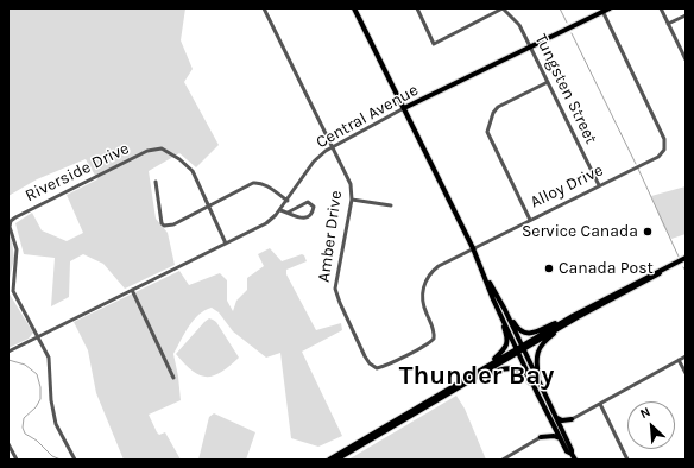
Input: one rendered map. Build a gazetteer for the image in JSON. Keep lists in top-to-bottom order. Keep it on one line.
{"streets":{"main road":["Central Avenue"],"street":["Tungsten Street","Riverside Drive","Alloy Drive","Amber Drive"]},"crossings":[["Tungsten Street","Central Avenue"],["Tungsten Street","Alloy Drive"],["Central Avenue","Riverside Drive"],["Central Avenue","Alloy Drive"],["Central Avenue","Amber Drive"],["Alloy Drive","Amber Drive"]],"districts":["Thunder Bay"],"places":["Service Canada","Canada Post"],"north":"top left"}
